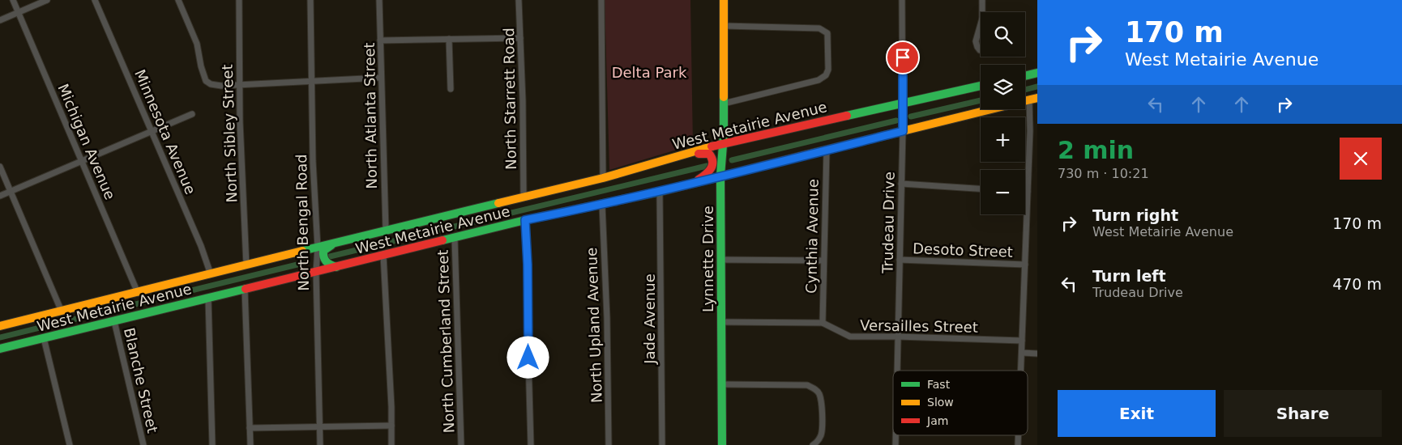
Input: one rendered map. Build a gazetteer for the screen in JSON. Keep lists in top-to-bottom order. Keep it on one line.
{"streets":{"main road":["West Metairie Avenue","Lynnette Drive"],"street":["North Starrett Road","North Atlanta Street","Minnesota Avenue","North Sibley Street","Michigan Avenue","North Bengal Road","Trudeau Drive","Cynthia Avenue","Desoto Street","Jade Avenue","North Upland Avenue","Versailles Street","North Cumberland Street","Blanche Street"]},"crossings":[["North Starrett Road","West Metairie Avenue"],["North Atlanta Street","West Metairie Avenue"],["West Metairie Avenue","Minnesota Avenue"],["West Metairie Avenue","North Sibley Street"],["West Metairie Avenue","Michigan Avenue"],["West Metairie Avenue","North Bengal Road"],["West Metairie Avenue","Trudeau Drive"],["West Metairie Avenue","Cynthia Avenue"],["West Metairie Avenue","Lynnette Drive"],["West Metairie Avenue","Jade Avenue"],["West Metairie Avenue","North Upland Avenue"],["West Metairie Avenue","North Cumberland Street"],["West Metairie Avenue","Blanche Street"],["Trudeau Drive","Desoto Street"],["Trudeau Drive","Versailles Street"],["Cynthia Avenue","Versailles Street"],["Lynnette Drive","Versailles Street"]],"parks":["Delta Park"],"legend":["Fast","Slow","Jam"],"page":{"turn":["170 m","West Metairie Avenue"],"map_buttons":["+","−"],"heading":["2 min","730 m · 10:21"],"list":[{"name":"Turn right","note":"West Metairie Avenue","value":"170 m"},{"name":"Turn left","note":"Trudeau Drive","value":"470 m"}],"buttons":["Exit","Share"]}}
